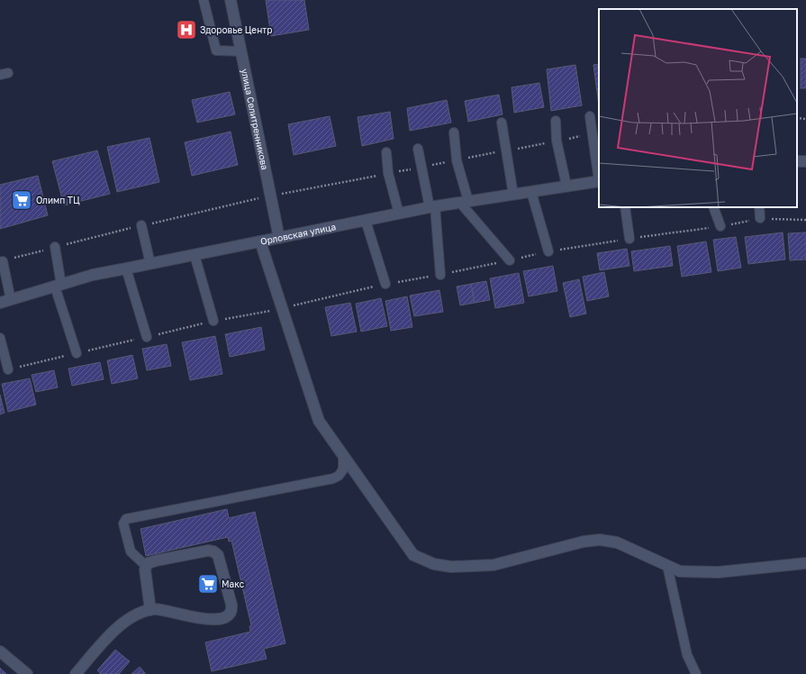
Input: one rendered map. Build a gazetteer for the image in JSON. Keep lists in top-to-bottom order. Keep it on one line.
{"streets":{"street":["улица Селитренникова","Орловская улица"]},"crossings":[["улица Селитренникова","Орловская улица"]],"places":{"hospital":["Здоровье Центр"],"supermarket":["Олимп ТЦ","Макс"]}}
